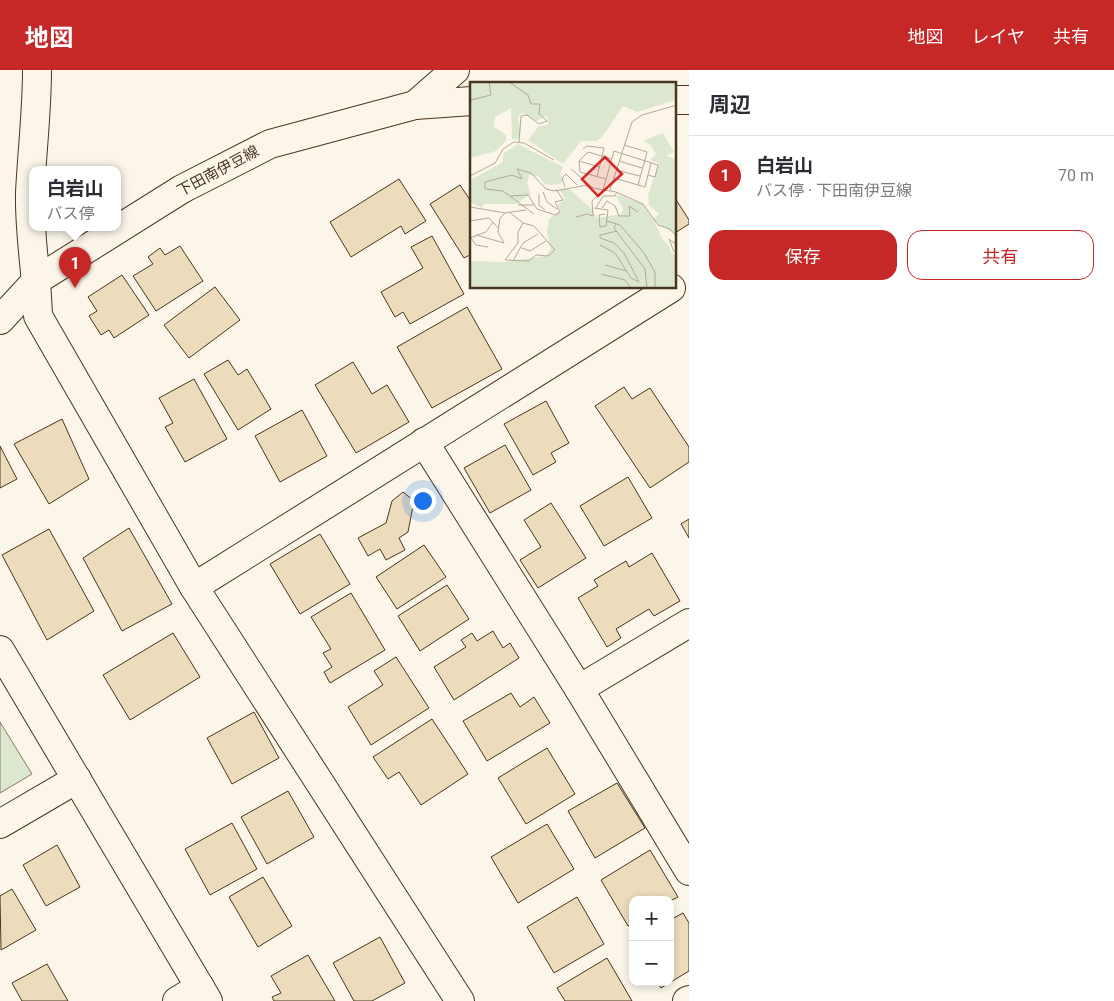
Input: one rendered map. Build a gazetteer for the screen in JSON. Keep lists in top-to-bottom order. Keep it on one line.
{"streets":{"street":["下田南伊豆線"]},"page":{"header":"地図","nav":["地図","レイヤ","共有"],"heading":"周辺","list":[{"mark":"1","name":"白岩山","note":"バス停 · 下田南伊豆線","value":"70 m"}],"popup":["白岩山","バス停"],"buttons":["保存","共有"],"pins":"1","map_buttons":["+","−"]}}
